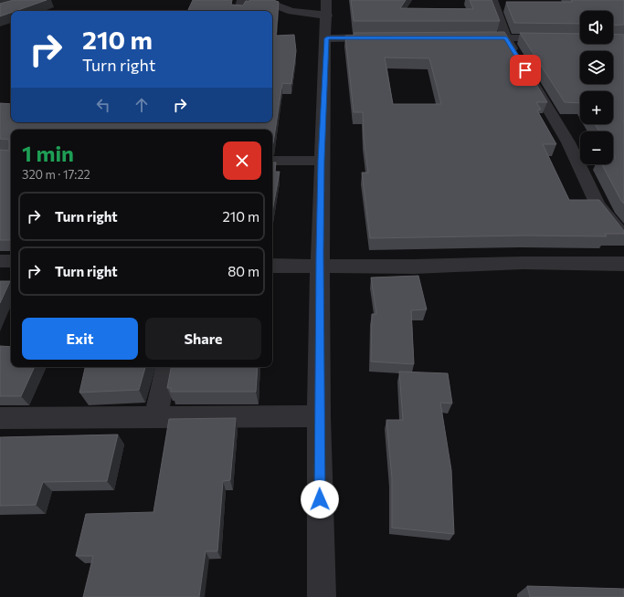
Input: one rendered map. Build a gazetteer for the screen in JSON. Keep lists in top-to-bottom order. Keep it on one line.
{"page":{"map_buttons":["+","−"],"turn":["210 m","Turn right"],"heading":["1 min","320 m · 17:22"],"list":[{"name":"Turn right","value":"210 m"},{"name":"Turn right","value":"80 m"}],"buttons":["Exit","Share"]}}
